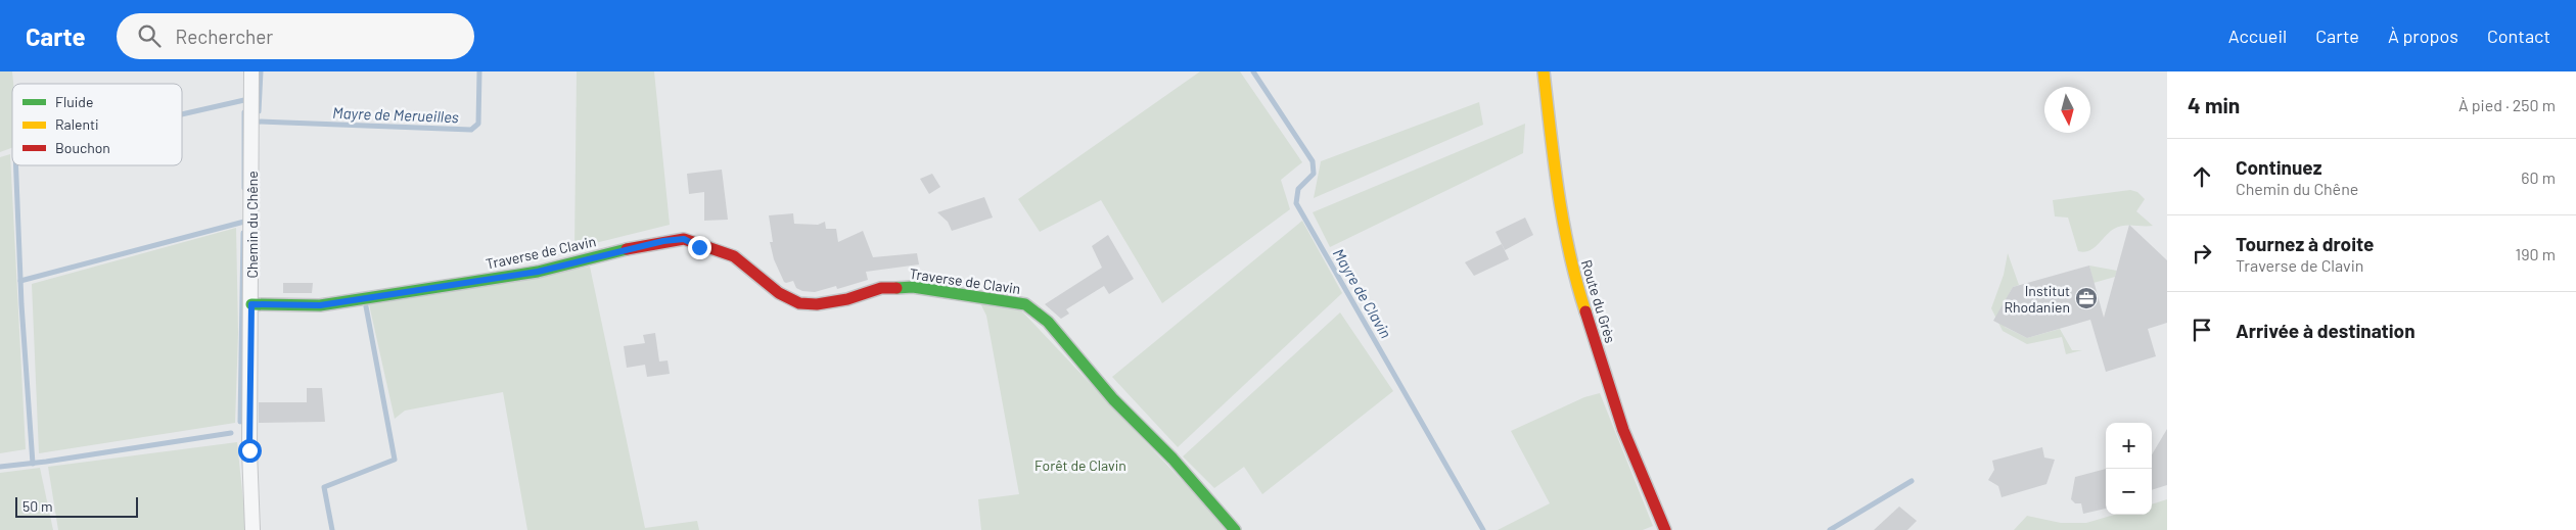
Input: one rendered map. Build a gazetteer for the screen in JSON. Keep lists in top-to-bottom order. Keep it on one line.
{"streets":{"street":["Chemin du Chêne","Traverse de Clavin","Route du Grès"]},"crossings":[["Chemin du Chêne","Traverse de Clavin"]],"water":["Mayre de Merueilles","Mayre de Clavin"],"parks":["Forêt de Clavin"],"places":{"office":["Institut Rhodanien"]},"legend":["Fluide","Ralenti","Bouchon"],"scale_bar":"50 m","north":"bottom","page":{"header":"Carte","search":"Rechercher","nav":["Accueil","Carte","À propos","Contact"],"heading":["4 min","À pied · 250 m"],"list":[["Continuez","Chemin du Chêne","60 m"],["Tournez à droite","Traverse de Clavin","190 m"],"Arrivée à destination"],"map_buttons":["+","−"],"scale":"50 m"}}
